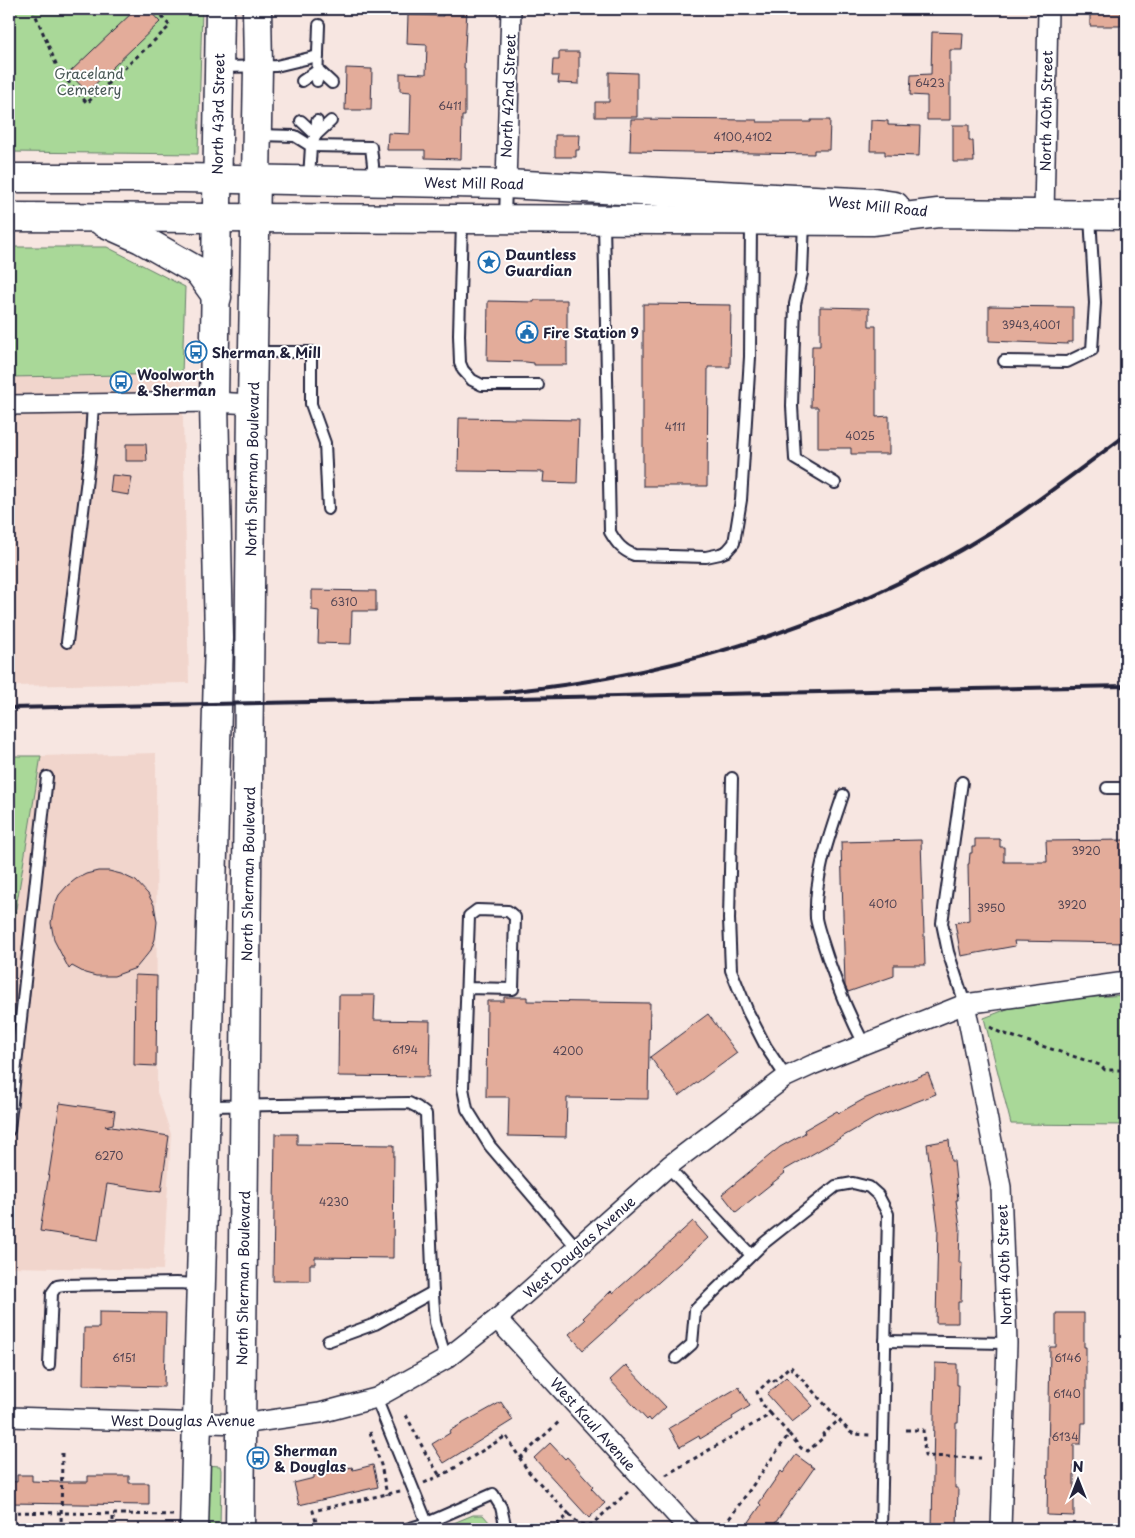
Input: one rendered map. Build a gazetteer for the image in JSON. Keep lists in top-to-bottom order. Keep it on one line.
{"streets":{"main road":["North 43rd Street","West Mill Road","North Sherman Boulevard"],"street":["North 42nd Street","North 40th Street","West Douglas Avenue","West Kaul Avenue"]},"crossings":[["North 42nd Street","West Mill Road"],["North 40th Street","West Mill Road"],["North 40th Street","West Douglas Avenue"],["North 43rd Street","West Mill Road"],["West Mill Road","North Sherman Boulevard"],["North Sherman Boulevard","West Douglas Avenue"],["West Douglas Avenue","West Kaul Avenue"]],"parks":["Graceland Cemetery"],"places":{"place":["Dauntless Guardian"],"public building":["Fire Station 9"],"bus stop":["Sherman & Mill","Woolworth & Sherman","Sherman & Douglas"]},"house_numbers":["6423","6411","4100,4102","3943,4001","4111","4025","6310","3920","4010","3920","3950","6194","4200","6270","4230","6151","6146","6140","6134"],"north":"top"}
